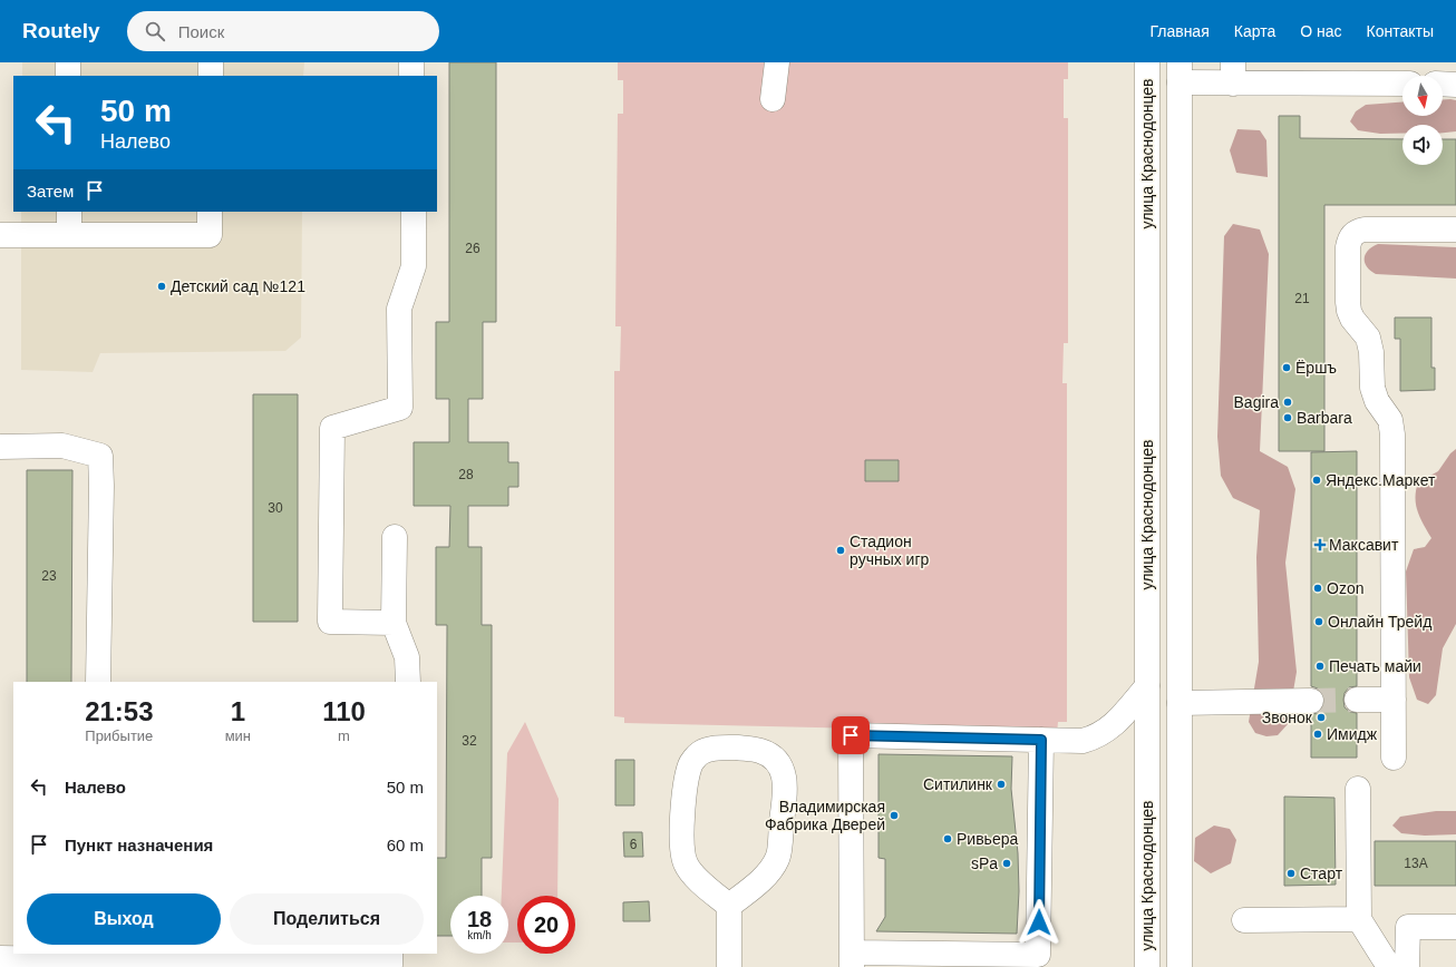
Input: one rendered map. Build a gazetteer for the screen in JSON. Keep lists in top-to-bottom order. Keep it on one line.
{"streets":{"main road":["улица Краснодонцев"]},"places":{"other":["Детский сад №121","Ёршъ","Bagira","Barbara","Яндекс.Маркет","Стадион ручных игр","Ozon","Онлайн Трейд","Печать майи","Звонок","Имидж","Ситилинк","Владимирская Фабрика Дверей","Ривьера","sPa","Старт"],"health":["Максавит"]},"house_numbers":["26","21","28","30","23","32","6","13А"],"north":"bottom","page":{"header":"Routely","search":"Поиск","nav":["Главная","Карта","О нас","Контакты"],"turn":["50 m","Налево"],"then":"Затем","eta":["21:53","Прибытие","1","мин","110","m"],"list":[{"name":"Налево","value":"50 m"},{"name":"Пункт назначения","value":"60 m"}],"buttons":["Выход","Поделиться"],"speed":"18 km/h","limit":"20"}}
